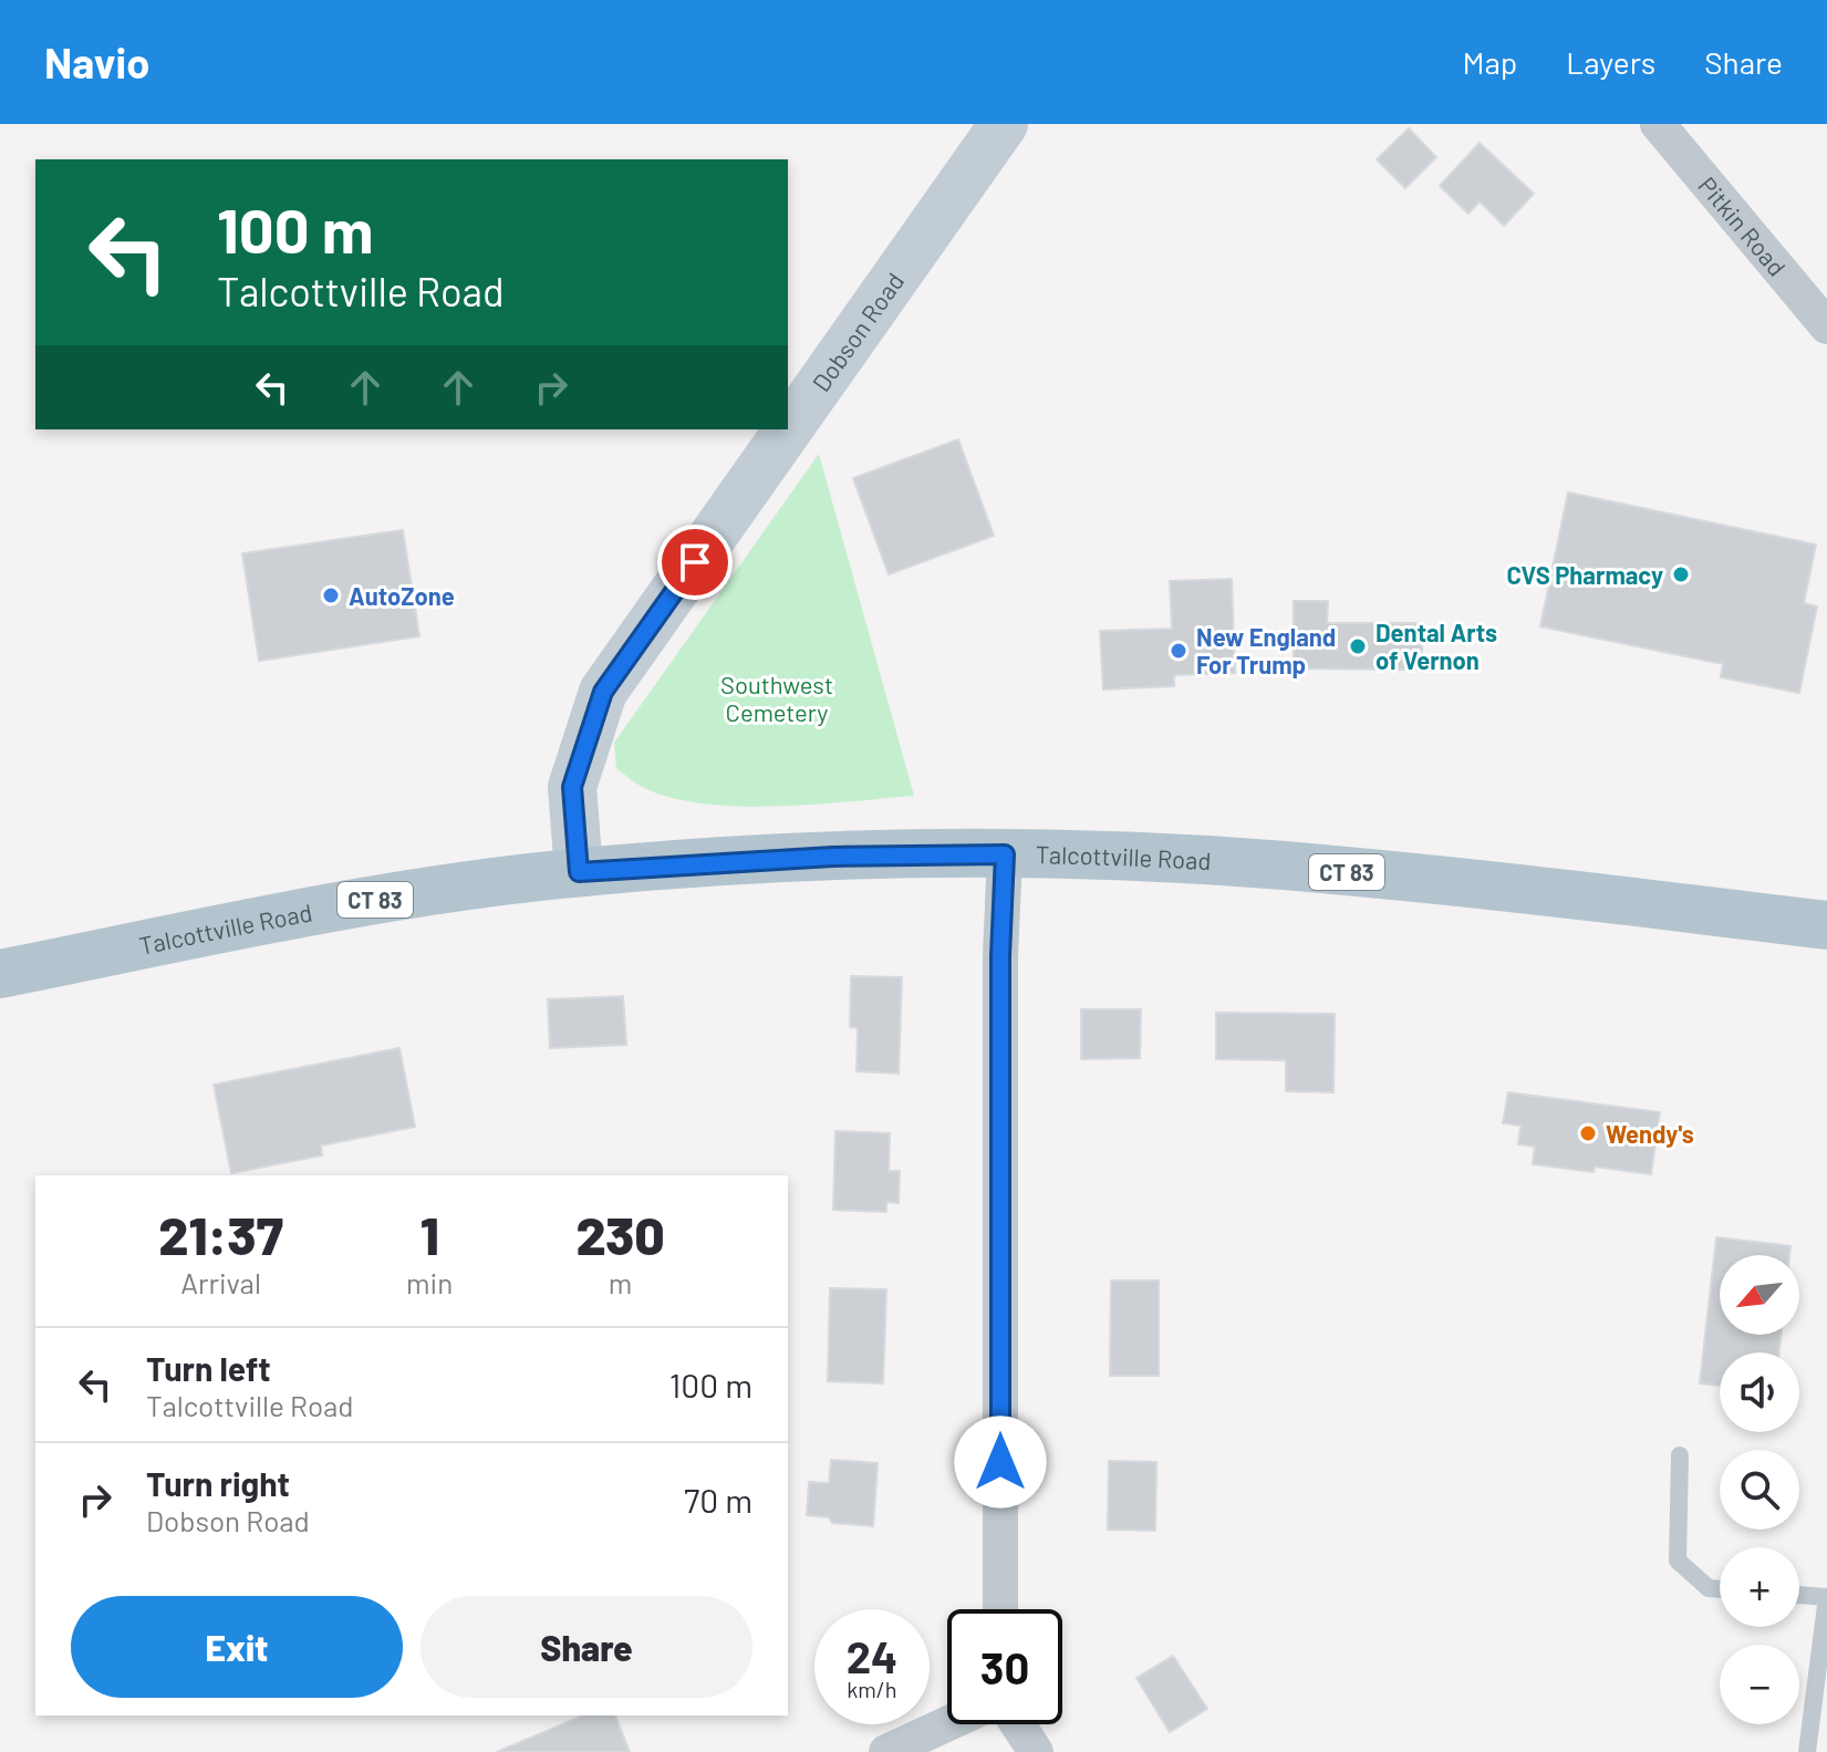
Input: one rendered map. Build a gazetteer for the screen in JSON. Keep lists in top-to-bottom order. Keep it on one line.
{"streets":{"main road":["Talcottville Road","CT 83"],"street":["Pitkin Road","Dobson Road"]},"crossings":[["Dobson Road","Talcottville Road"]],"parks":["Southwest Cemetery"],"places":["CVS Pharmacy","AutoZone","Dental Arts of Vernon","New England For Trump","Wendy's"],"north":"bottom left","page":{"header":"Navio","nav":["Map","Layers","Share"],"turn":["100 m","Talcottville Road"],"eta":["21:37","Arrival","1","min","230","m"],"map_buttons":["+","−"],"list":[{"name":"Turn left","note":"Talcottville Road","value":"100 m"},{"name":"Turn right","note":"Dobson Road","value":"70 m"}],"buttons":["Exit","Share"],"speed":"24 km/h","limit":"30"}}
